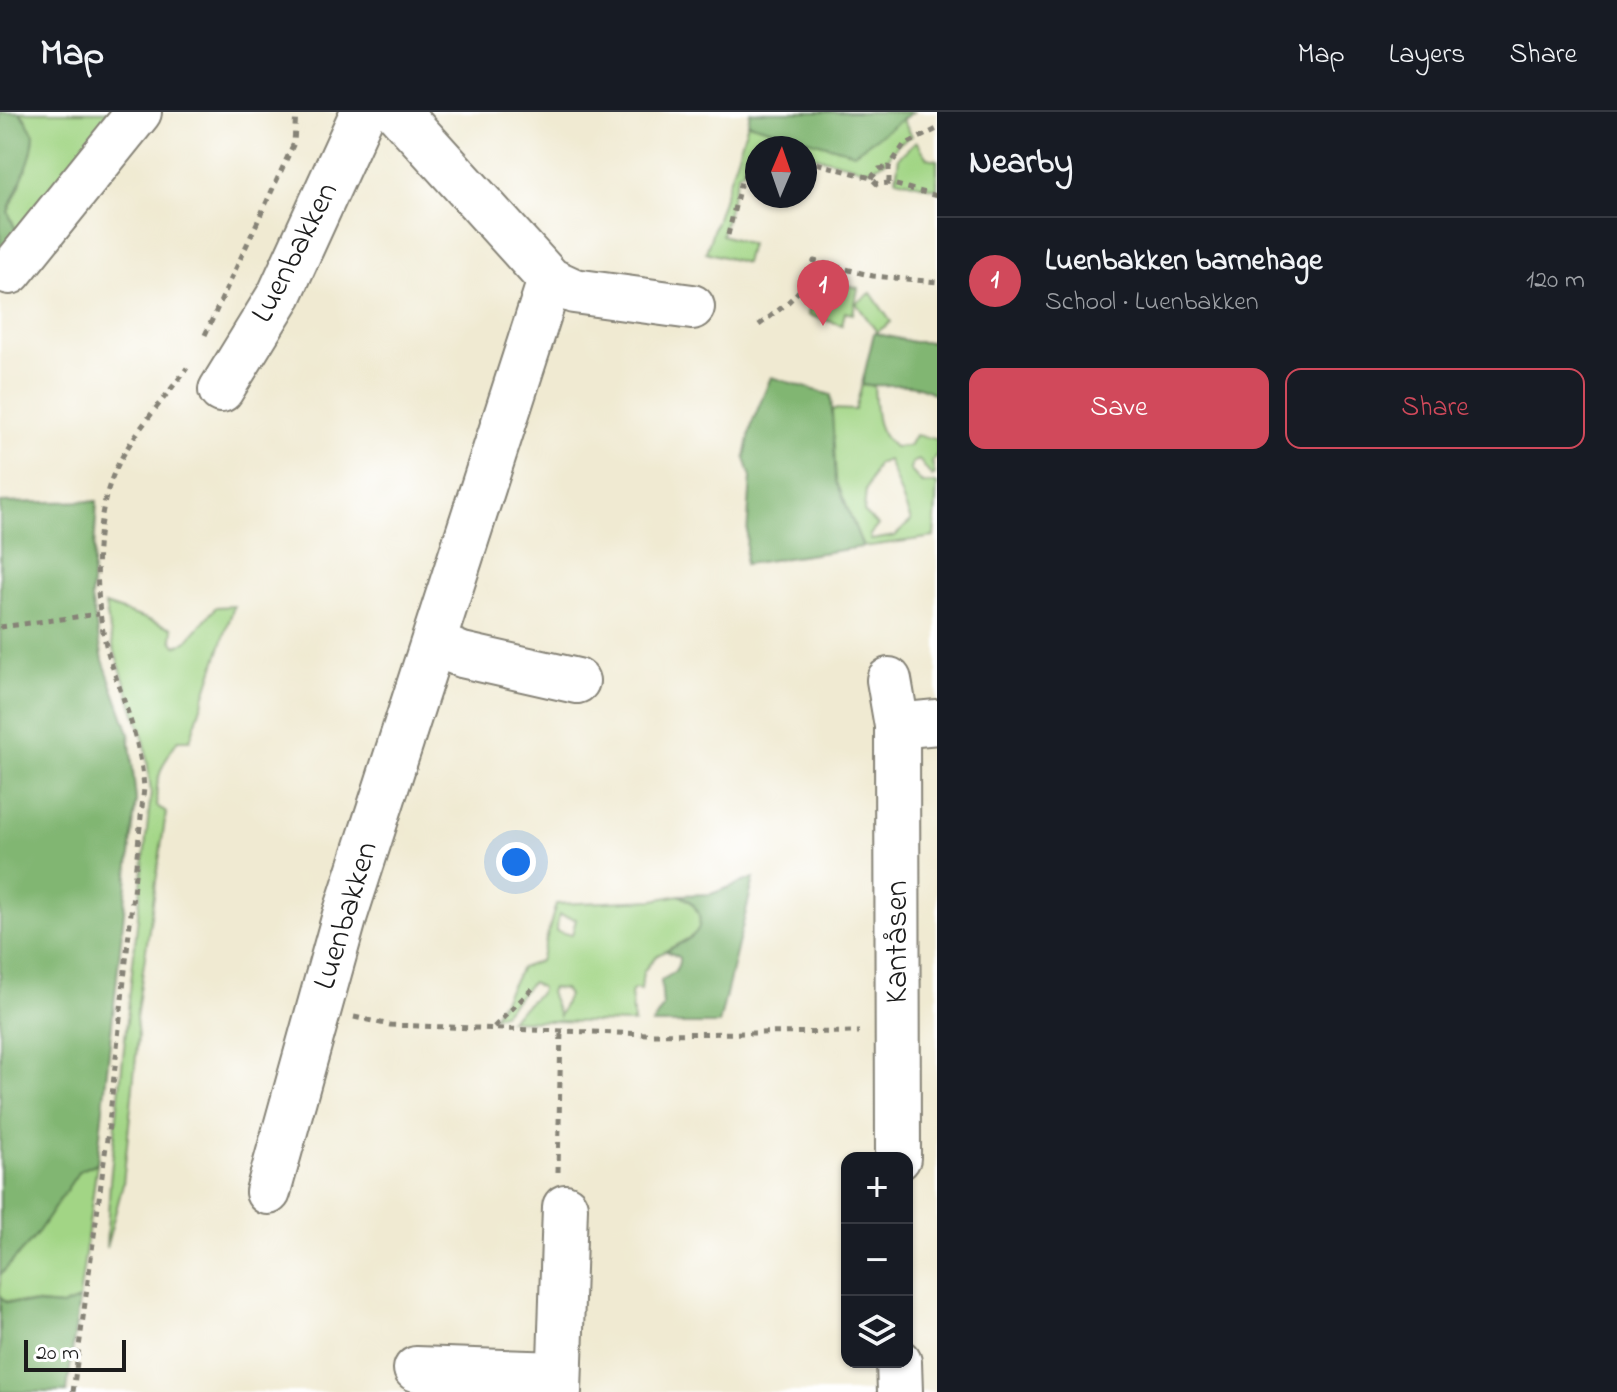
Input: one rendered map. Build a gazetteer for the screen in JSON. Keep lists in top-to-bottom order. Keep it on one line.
{"streets":{"street":["Luenbakken","Kantåsen"]},"scale_bar":"20 m","north":"top","page":{"header":"Map","nav":["Map","Layers","Share"],"heading":"Nearby","list":[{"mark":"1","name":"Luenbakken barnehage","note":"School · Luenbakken","value":"120 m"}],"pins":"1","buttons":["Save","Share"],"map_buttons":["+","−"],"scale":"20 m"}}
